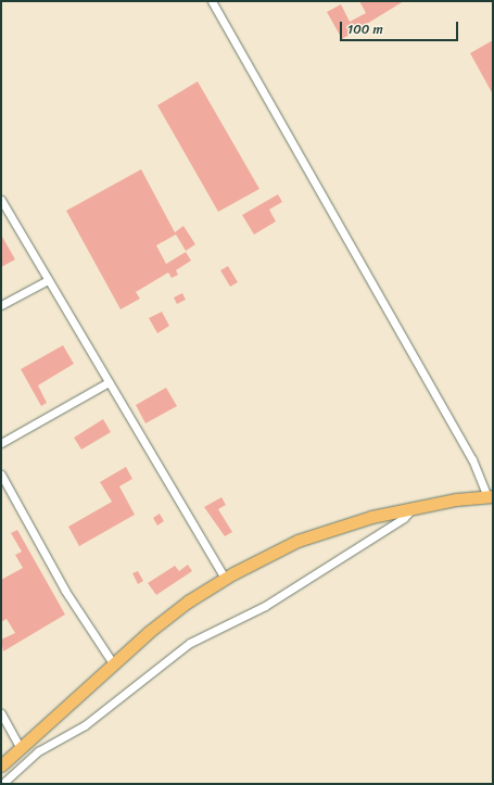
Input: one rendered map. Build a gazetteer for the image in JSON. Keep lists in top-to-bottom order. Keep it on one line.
{"scale_bar":"100 m"}
